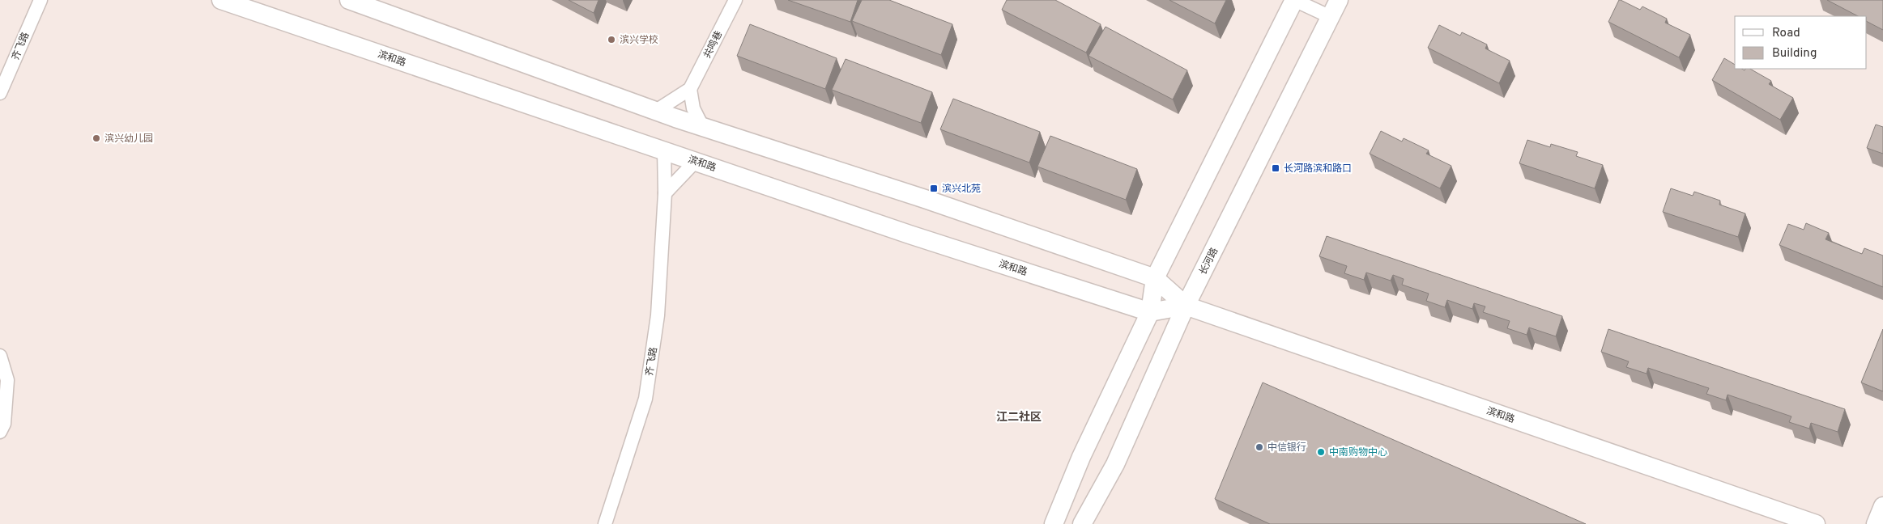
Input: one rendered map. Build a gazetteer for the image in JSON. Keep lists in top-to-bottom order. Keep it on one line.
{"streets":{"main road":["滨和路","长河路"],"street":["共鸣巷","齐飞路"]},"crossings":[["共鸣巷","滨和路"],["齐飞路","滨和路"],["滨和路","长河路"]],"districts":["江二社区"],"places":{"other":["滨兴学校","滨兴幼儿园","中信银行","中南购物中心"],"transit":["长河路滨和路口","滨兴北苑"]},"legend":["Road","Building"]}
